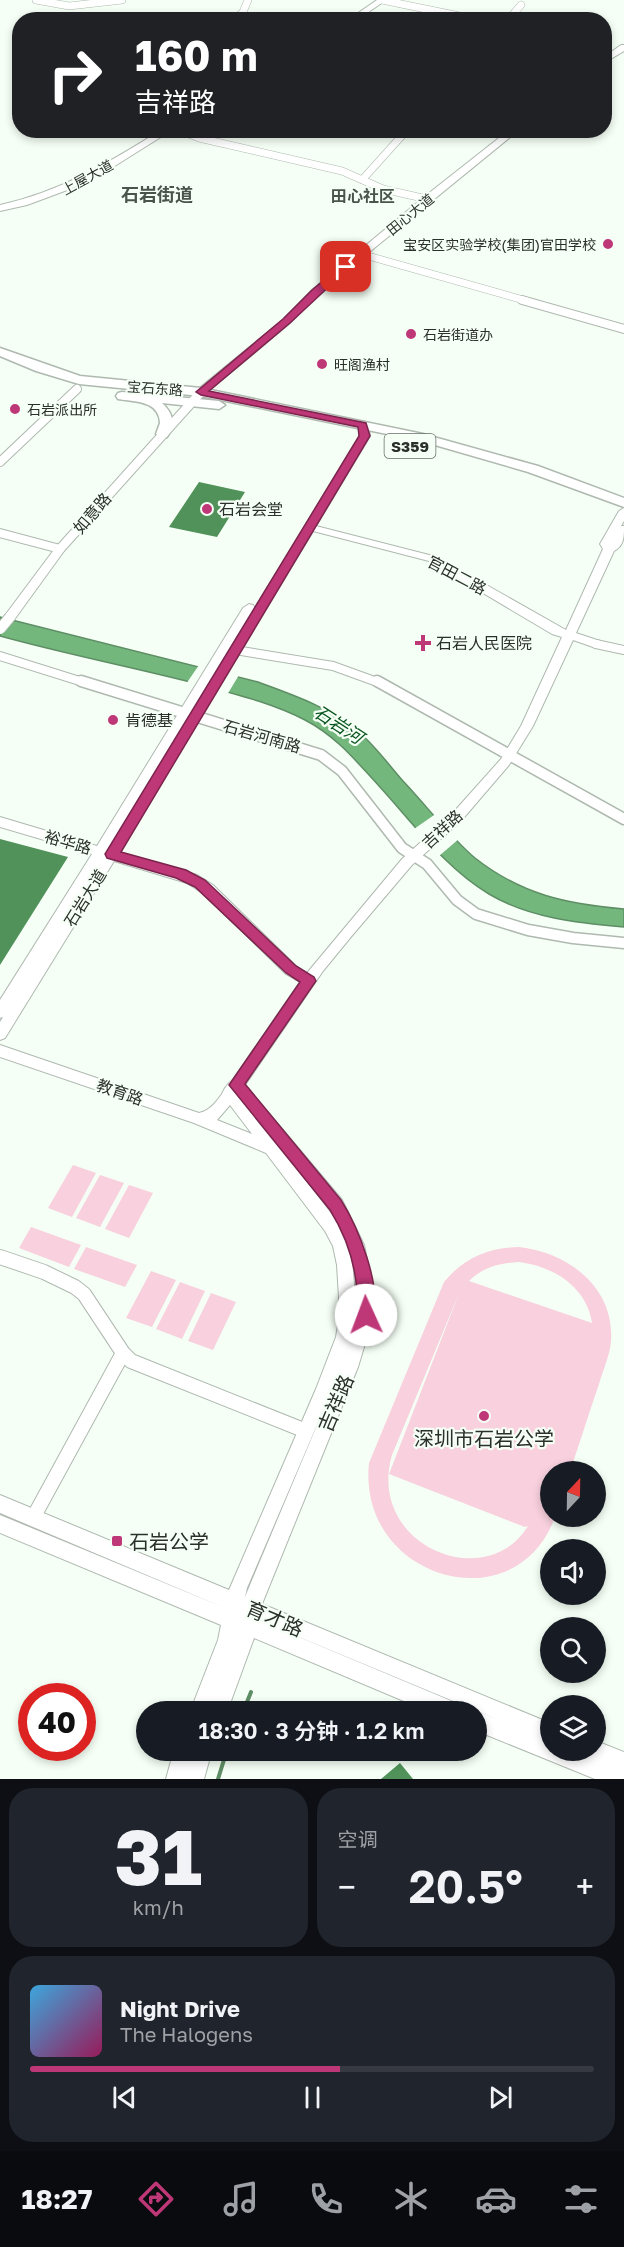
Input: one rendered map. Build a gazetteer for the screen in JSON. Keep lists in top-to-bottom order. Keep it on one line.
{"streets":{"main road":["宝石东路","S359"],"street":["上屋大道","田心大道","如意路","官田二路","石岩河南路","吉祥路","裕华路","石岩大道","教育路","育才路"]},"crossings":[["田心大道","宝石东路"],["田心大道","如意路"],["宝石东路","如意路"],["宝石东路","吉祥路"],["宝石东路","石岩大道"],["官田二路","吉祥路"],["官田二路","石岩大道"],["石岩河南路","吉祥路"],["石岩河南路","石岩大道"],["吉祥路","裕华路"],["吉祥路","教育路"],["吉祥路","育才路"],["裕华路","石岩大道"]],"districts":["石岩街道","田心社区"],"water":["石岩河"],"places":{"other":["宝安区实验学校(集团)官田学校","石岩街道办","旺阁渔村","石岩派出所","石岩会堂","肯德基","深圳市石岩公学"],"health":["石岩人民医院"],"transit":["石岩公学"]},"north":"top","page":{"turn":["160 m","吉祥路"],"limit":"40","trip":"18:30 · 3 分钟 · 1.2 km","tile":[["31","km/h"],"空调"],"heat":["−","20.5°","+"],"song":["Night Drive","The Halogens"],"tabs":"18:27"}}
